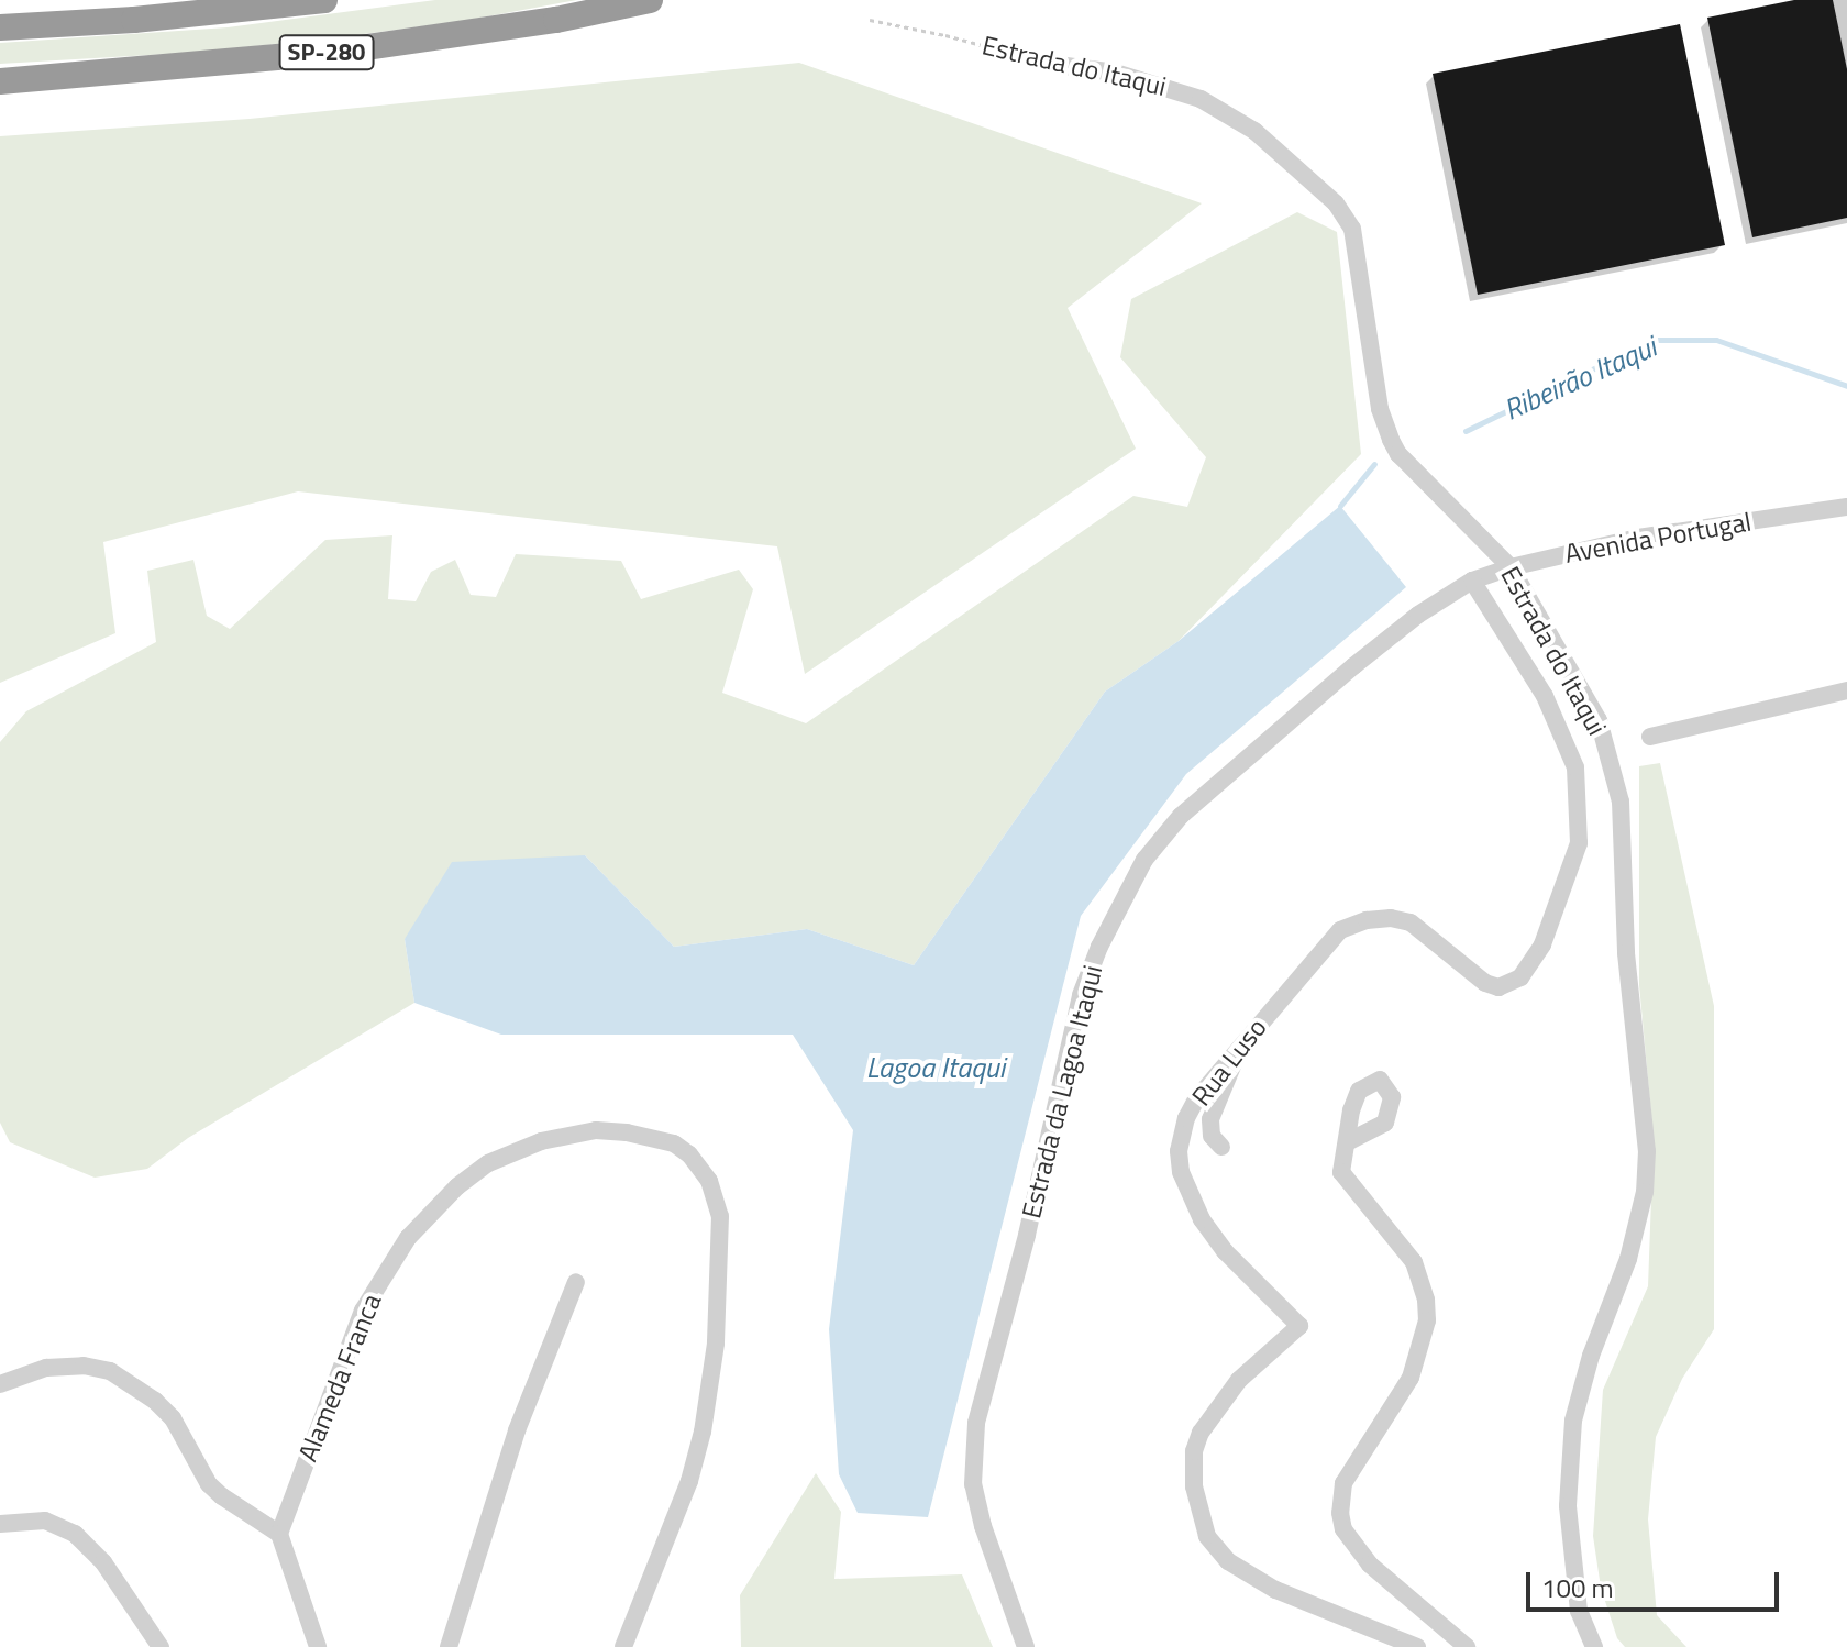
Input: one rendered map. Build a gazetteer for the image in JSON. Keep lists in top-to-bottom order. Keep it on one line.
{"streets":{"highway":["SP-280"],"street":["Estrada do Itaqui","Avenida Portugal","Rua Luso","Estrada da Lagoa Itaqui","Alameda Franca"]},"crossings":[["Estrada do Itaqui","Avenida Portugal"],["Avenida Portugal","Rua Luso"],["Avenida Portugal","Estrada da Lagoa Itaqui"],["Rua Luso","Estrada da Lagoa Itaqui"]],"water":["Ribeirão Itaqui","Lagoa Itaqui"],"scale_bar":"100 m"}
